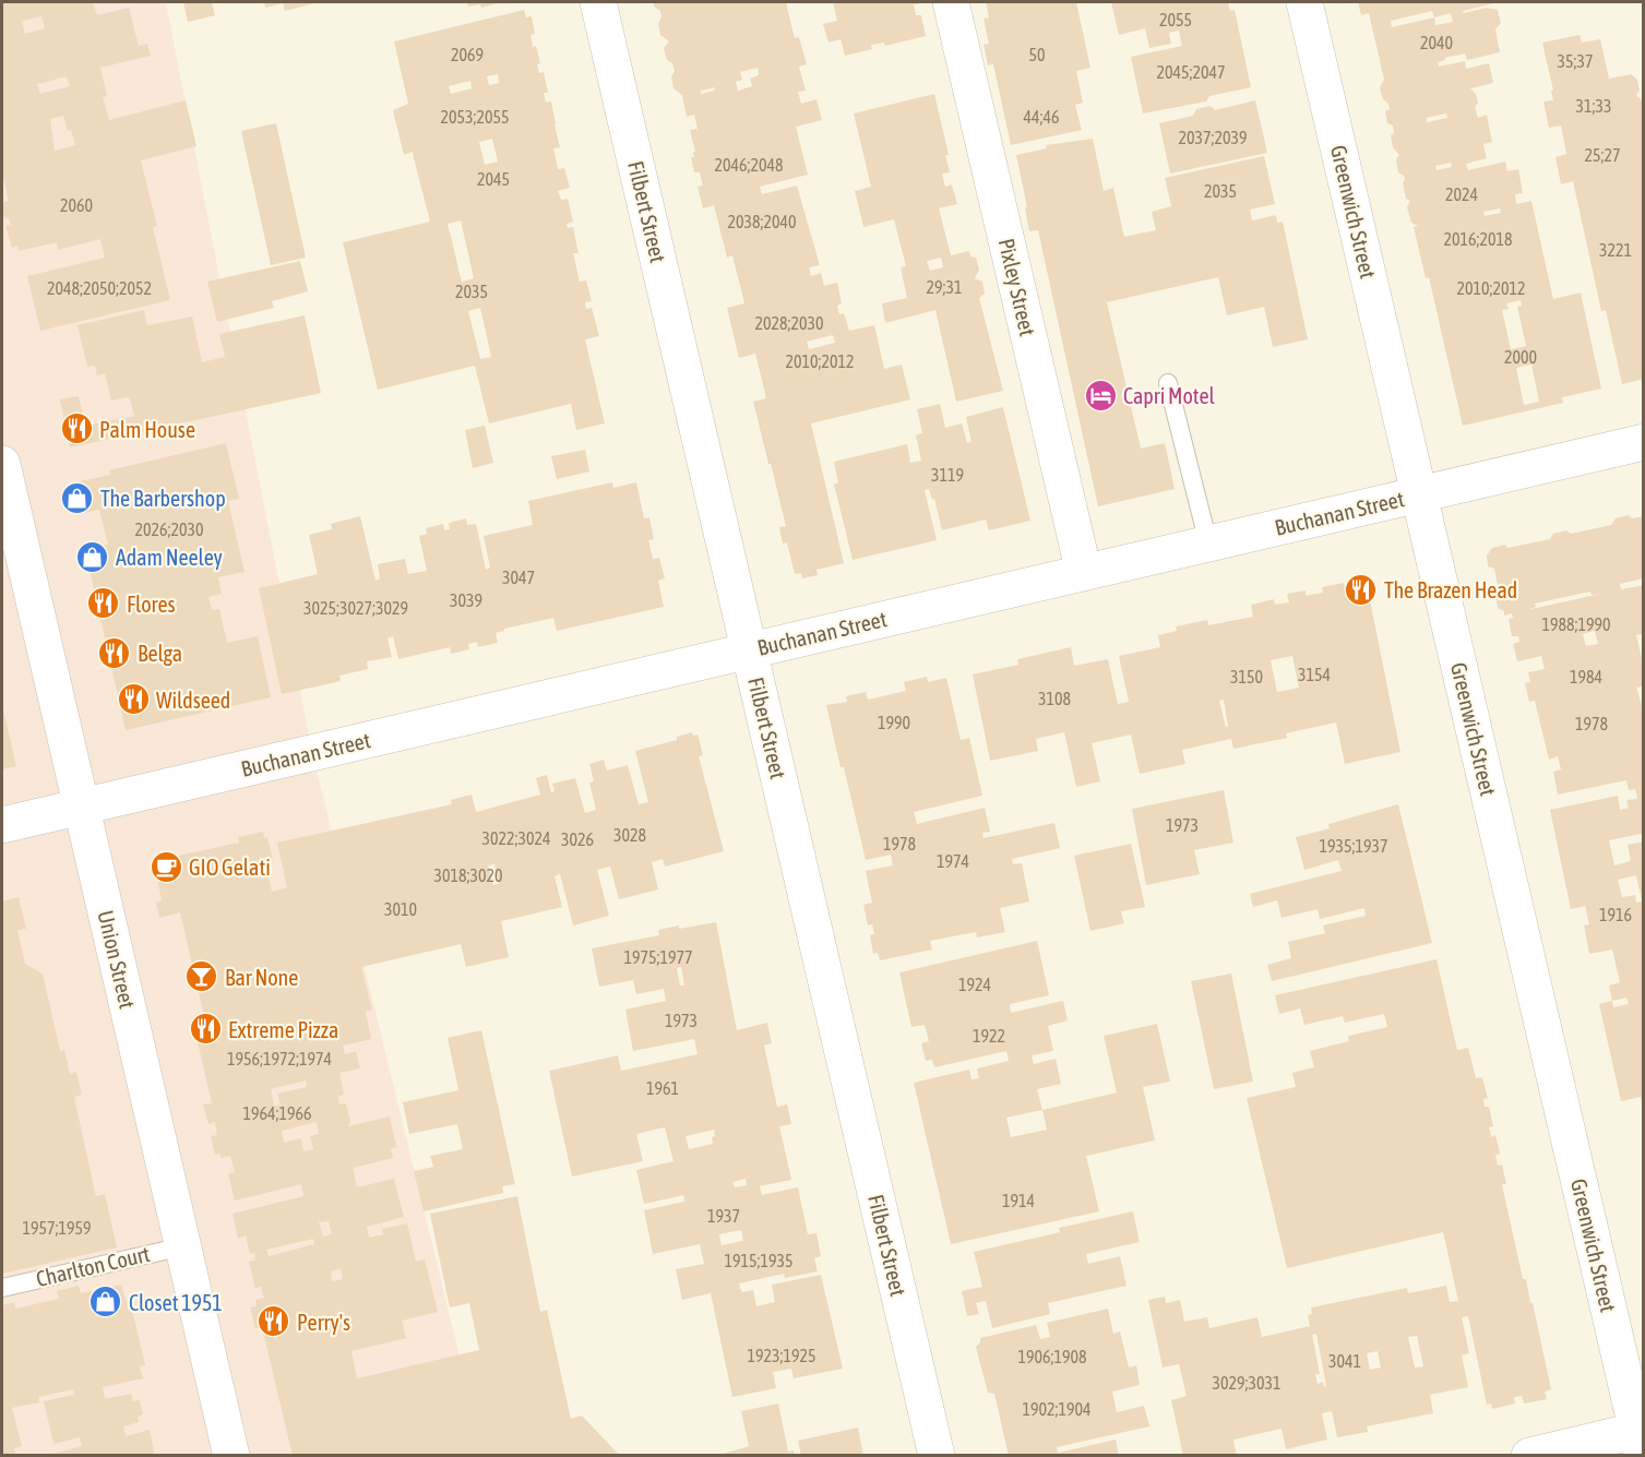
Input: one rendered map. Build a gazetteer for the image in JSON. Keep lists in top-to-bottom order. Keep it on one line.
{"streets":{"street":["Filbert Street","Greenwich Street","Pixley Street","Buchanan Street","Union Street"],"lane":["Charlton Court"]},"crossings":[["Filbert Street","Buchanan Street"],["Greenwich Street","Buchanan Street"],["Pixley Street","Buchanan Street"],["Buchanan Street","Union Street"],["Union Street","Charlton Court"]],"places":{"hotel":["Capri Motel"],"restaurant":["Palm House","The Brazen Head","Flores","Belga","Wildseed","Extreme Pizza","Perry's"],"shop":["The Barbershop","Adam Neeley","Closet 1951"],"cafe":["GIO Gelati"],"bar":["Bar None"]},"house_numbers":["2055","2040","2069","50","35;37","2045;2047","31;33","2053;2055","44;46","2037;2039","25;27","2046;2048","2045","2035","2024","2060","2038;2040","2016;2018","3221","29;31","2048;2050;2052","2010;2012","2035","2028;2030","2000","2010;2012","3119","2026;2030","3047","3039","3025;3027;3029","1988;1990","3154","3150","1984","3108","1990","1978","1973","3028","3022;3024","3026","1978","1935;1937","1974","3018;3020","3010","1916","1975;1977","1924","1973","1922","1956;1972;1974","1961","1964;1966","1914","1937","1957;1959","1915;1935","1923;1925","1906;1908","3041","3029;3031","1902;1904"]}
